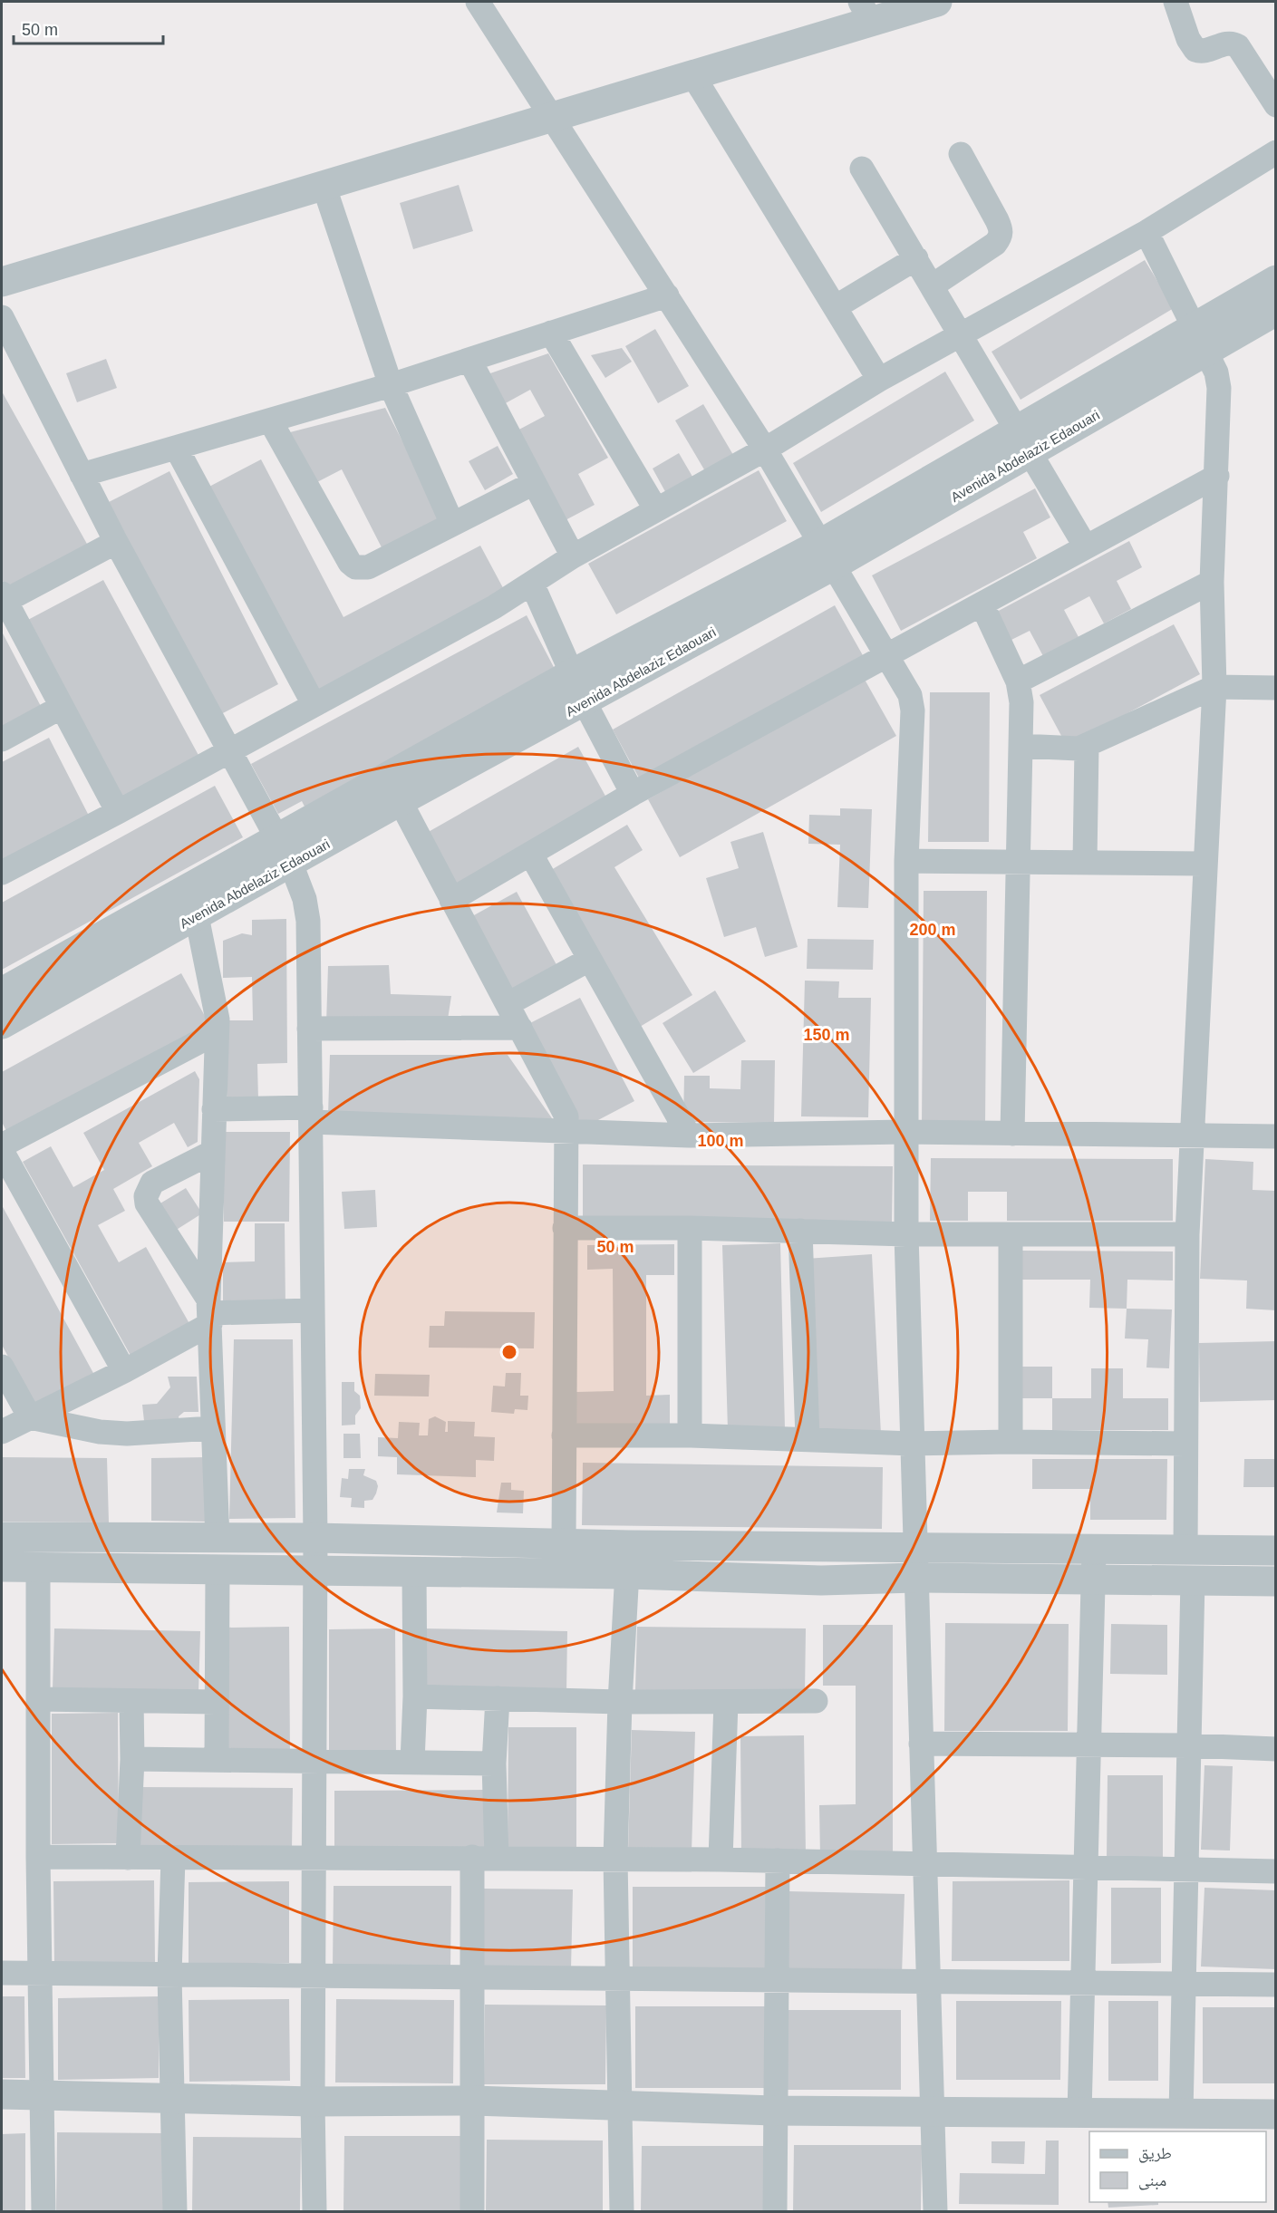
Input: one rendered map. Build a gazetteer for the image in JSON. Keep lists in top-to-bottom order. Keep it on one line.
{"streets":{"street":["Avenida Abdelaziz Edaouari"]},"legend":["طريق","مبنى"],"scale_bar":"50 m","rings":["200 m","150 m","100 m","50 m"]}
